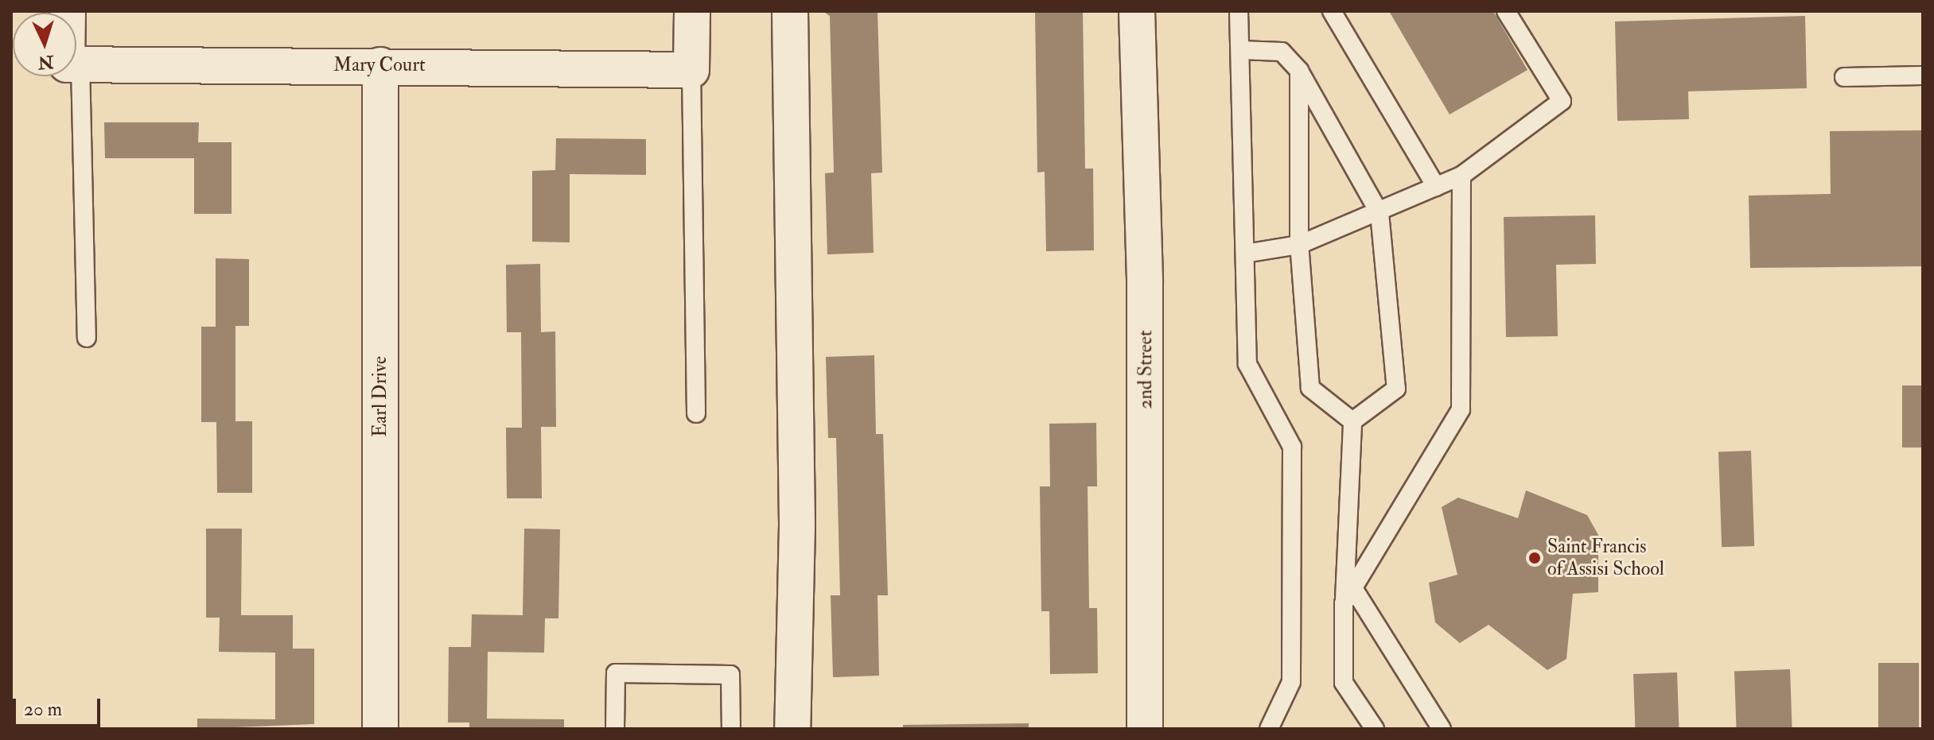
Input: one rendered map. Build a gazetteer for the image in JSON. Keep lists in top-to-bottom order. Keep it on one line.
{"streets":{"street":["Mary Court","2nd Street","Earl Drive"]},"crossings":[["Mary Court","Earl Drive"]],"places":["Saint Francis of Assisi School"],"scale_bar":"20 m","north":"bottom"}
